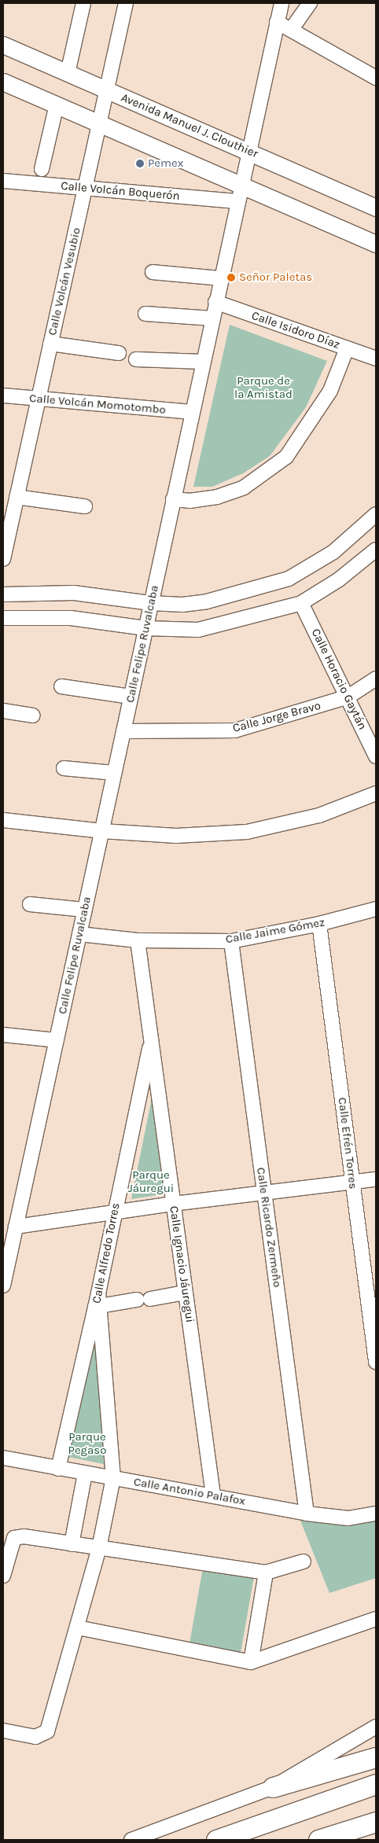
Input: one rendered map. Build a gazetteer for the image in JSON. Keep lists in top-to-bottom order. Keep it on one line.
{"streets":{"main road":["Avenida Manuel J. Clouthier"],"street":["Calle Volcán Boquerón","Calle Volcán Vesubio","Calle Isidoro Díaz","Calle Volcán Momotombo","Calle Felipe Ruvalcaba","Calle Horacio Gaytán","Calle Jorge Bravo","Calle Jaime Gómez","Calle Efrén Torres","Calle Ricardo Zermeño","Calle Alfredo Torres","Calle Ignacio Jáuregui","Calle Antonio Palafox"]},"crossings":[["Avenida Manuel J. Clouthier","Calle Volcán Vesubio"],["Avenida Manuel J. Clouthier","Calle Felipe Ruvalcaba"],["Calle Volcán Boquerón","Calle Volcán Vesubio"],["Calle Volcán Boquerón","Calle Felipe Ruvalcaba"],["Calle Volcán Vesubio","Calle Volcán Momotombo"],["Calle Isidoro Díaz","Calle Felipe Ruvalcaba"],["Calle Volcán Momotombo","Calle Felipe Ruvalcaba"],["Calle Felipe Ruvalcaba","Calle Jorge Bravo"],["Calle Felipe Ruvalcaba","Calle Jaime Gómez"],["Calle Horacio Gaytán","Calle Jorge Bravo"],["Calle Jaime Gómez","Calle Efrén Torres"],["Calle Jaime Gómez","Calle Ricardo Zermeño"],["Calle Jaime Gómez","Calle Ignacio Jáuregui"],["Calle Ricardo Zermeño","Calle Antonio Palafox"],["Calle Alfredo Torres","Calle Ignacio Jáuregui"],["Calle Alfredo Torres","Calle Antonio Palafox"],["Calle Ignacio Jáuregui","Calle Antonio Palafox"]],"parks":["Parque de la Amistad","Parque Jáuregui","Parque Pegaso"],"places":["Pemex","Señor Paletas"]}
